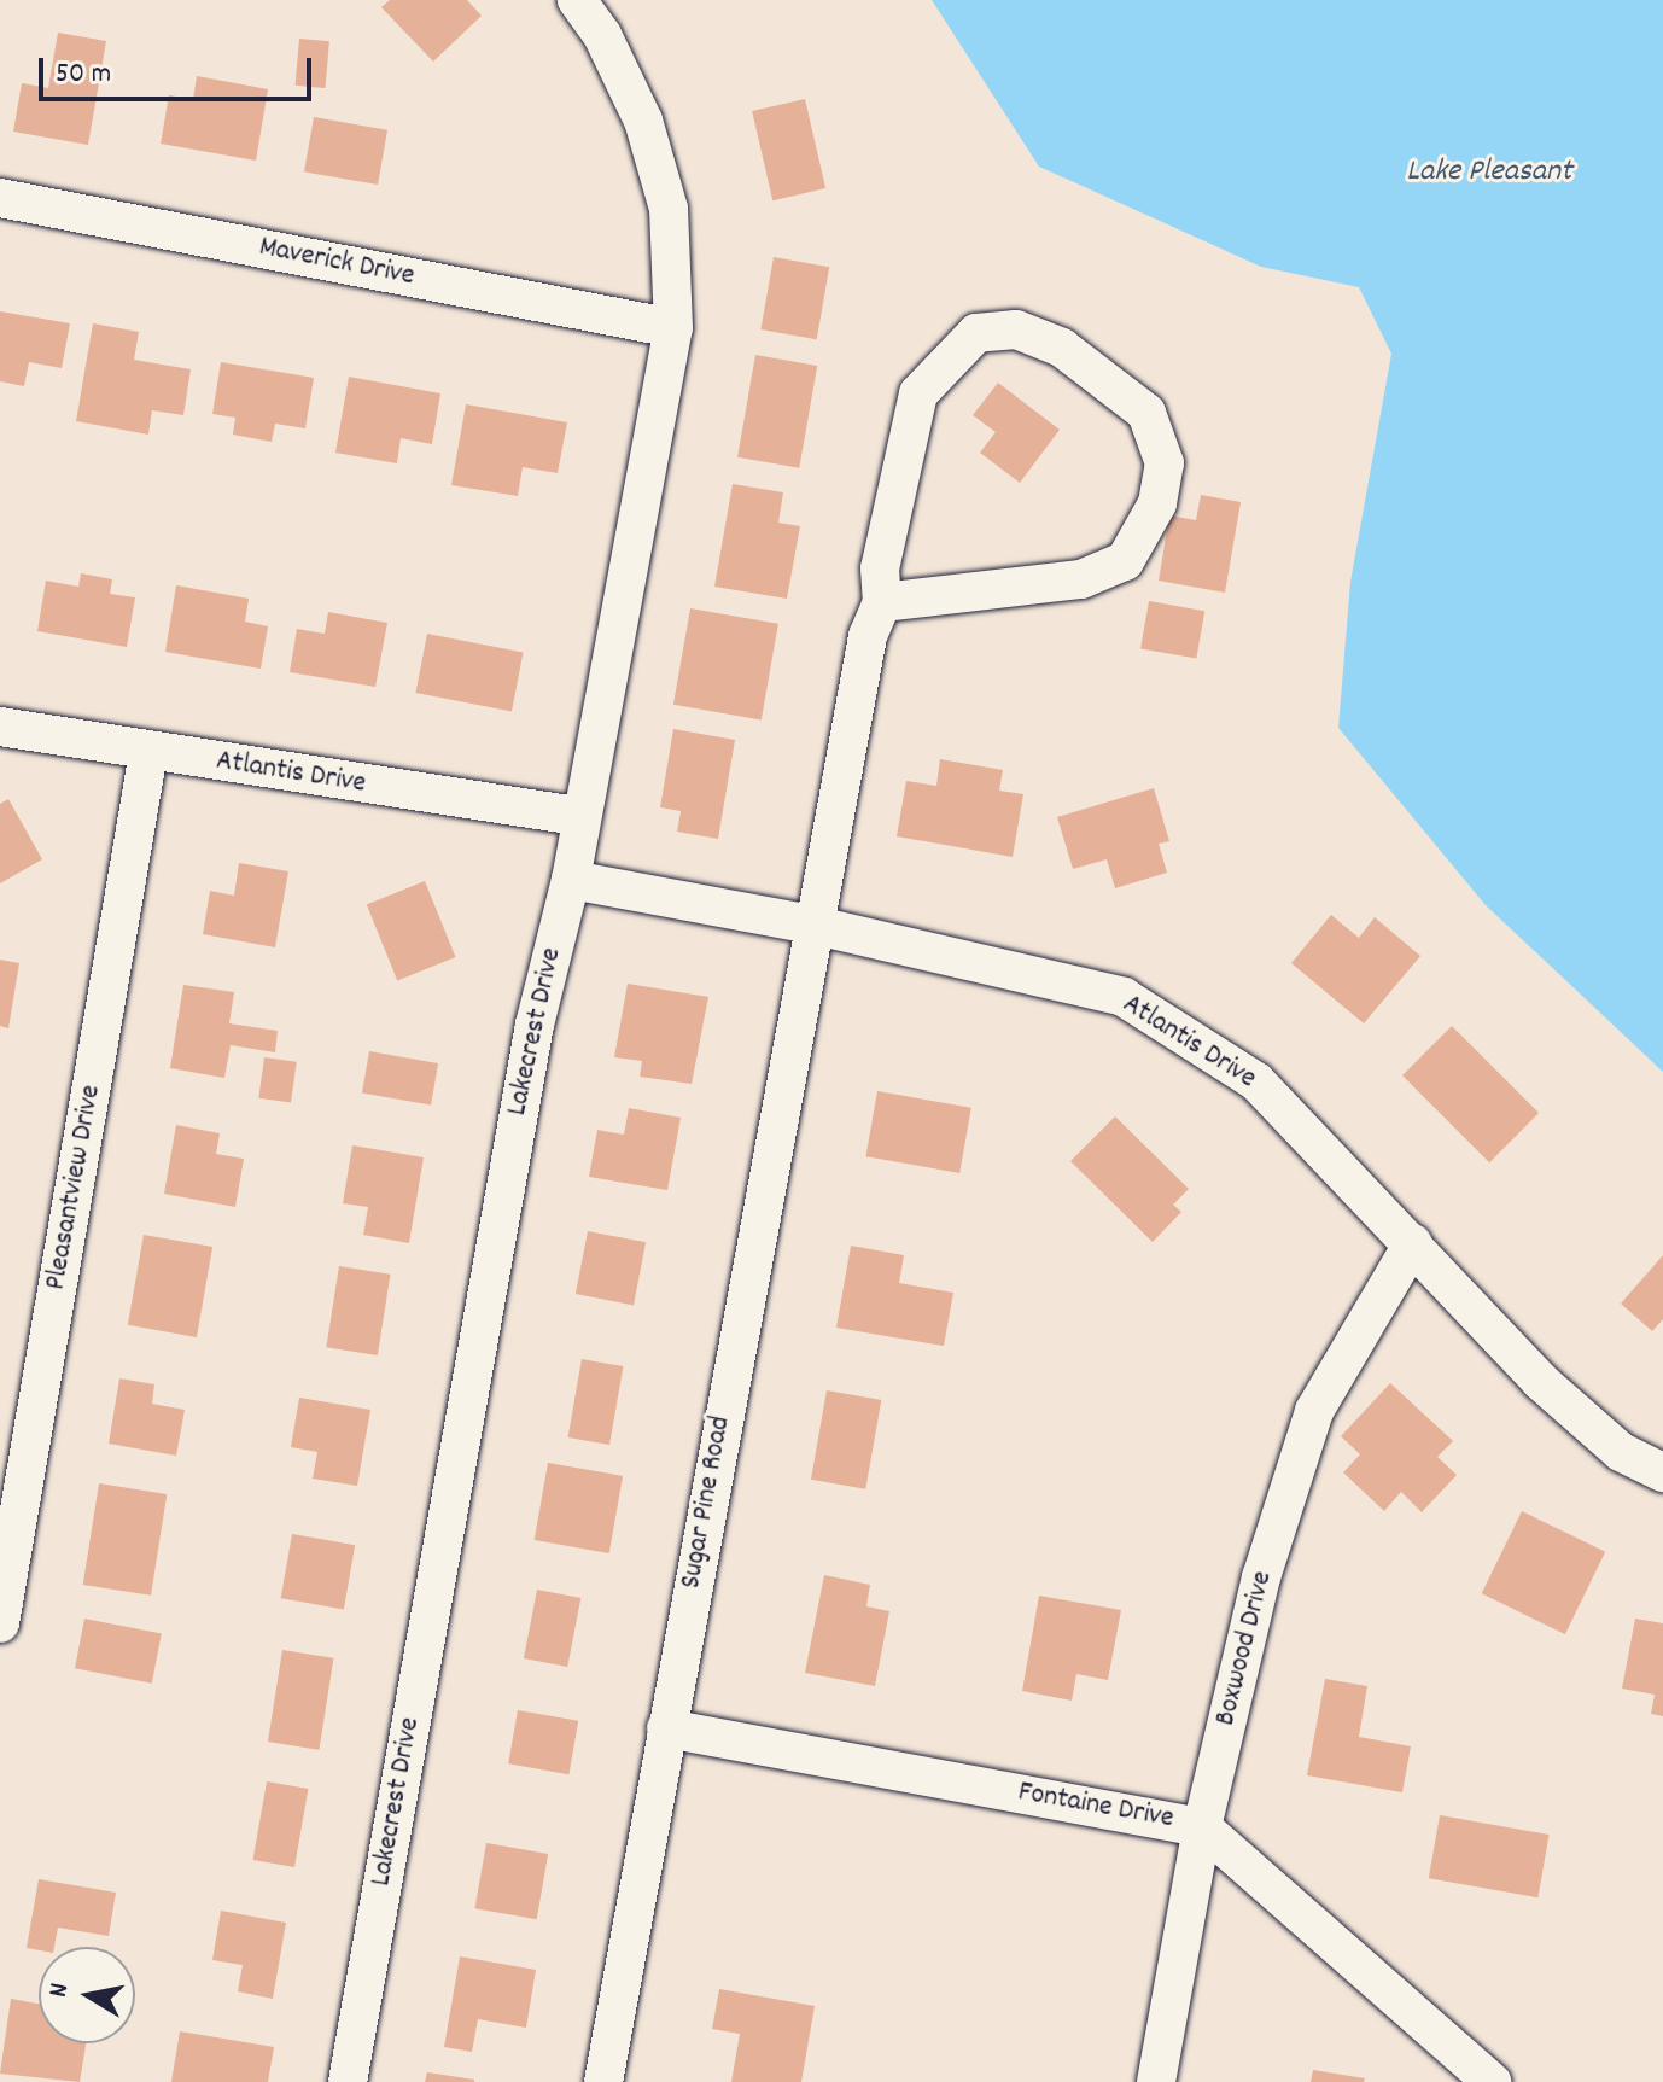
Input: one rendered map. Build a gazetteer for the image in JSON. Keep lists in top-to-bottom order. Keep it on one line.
{"streets":{"street":["Maverick Drive","Atlantis Drive","Lakecrest Drive","Pleasantview Drive","Sugar Pine Road","Boxwood Drive","Fontaine Drive"]},"crossings":[["Maverick Drive","Lakecrest Drive"],["Atlantis Drive","Lakecrest Drive"],["Atlantis Drive","Pleasantview Drive"],["Atlantis Drive","Sugar Pine Road"],["Atlantis Drive","Boxwood Drive"],["Sugar Pine Road","Fontaine Drive"],["Boxwood Drive","Fontaine Drive"]],"water":["Lake Pleasant"],"scale_bar":"50 m","north":"left"}
